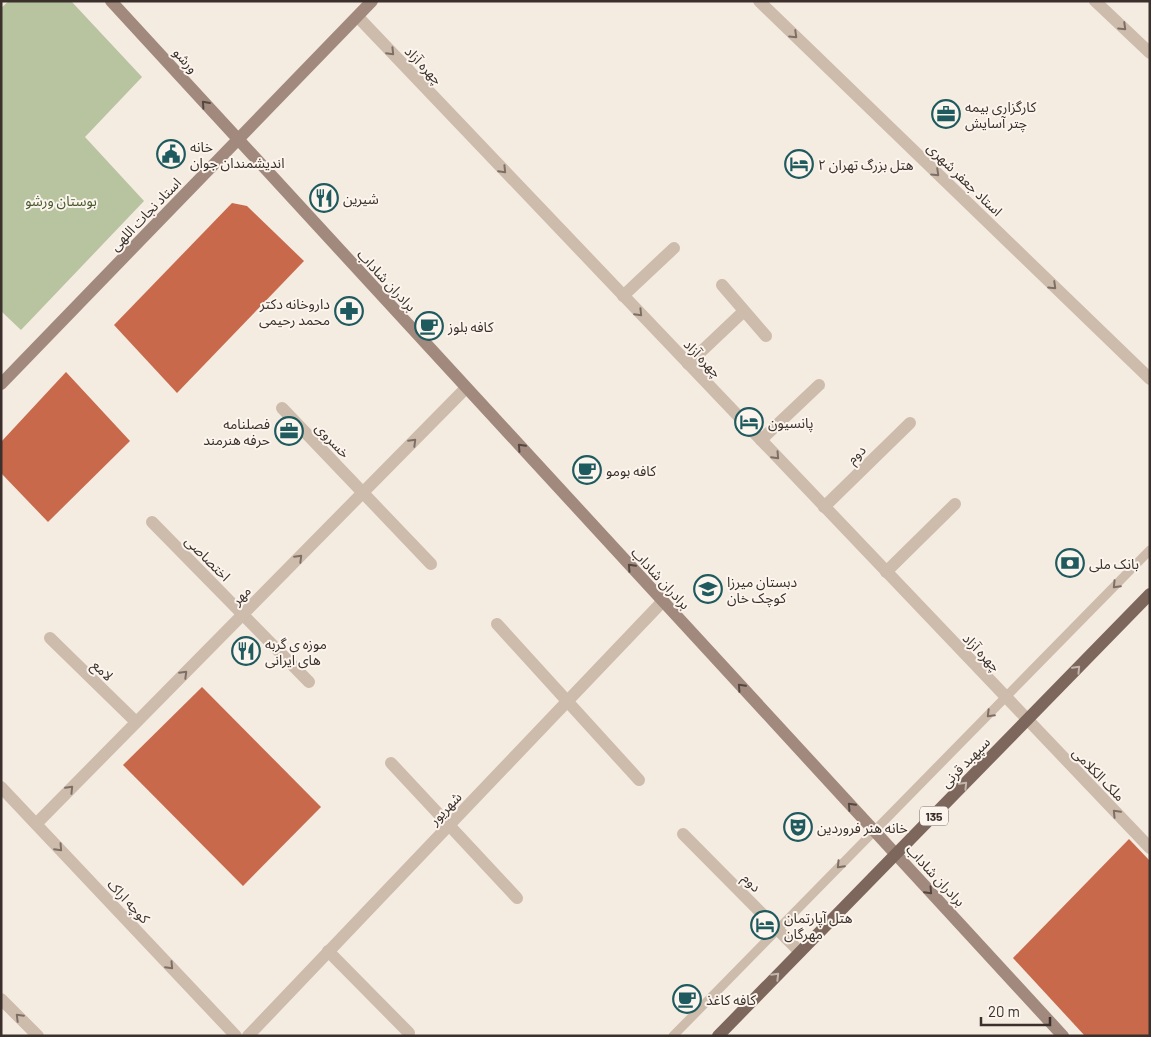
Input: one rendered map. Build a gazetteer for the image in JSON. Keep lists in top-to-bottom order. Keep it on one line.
{"streets":{"main road":["سپهبد قرنی","135"],"street":["ورشو","چهره آزاد","استاد جعفر شهری","استاد نجات اللهی","برادران شاداب","خسروی","دوم","اختصاصی","مهر","لامع","ملک الکلامی","شهریور","کوچه اراک"]},"crossings":[["ورشو","استاد نجات اللهی"],["ورشو","برادران شاداب"],["چهره آزاد","استاد نجات اللهی"],["چهره آزاد","دوم"],["چهره آزاد","سپهبد قرنی"],["چهره آزاد","ملک الکلامی"],["استاد نجات اللهی","برادران شاداب"],["برادران شاداب","مهر"],["برادران شاداب","سپهبد قرنی"],["برادران شاداب","شهریور"],["خسروی","مهر"],["دوم","سپهبد قرنی"],["اختصاصی","مهر"],["مهر","لامع"],["مهر","کوچه اراک"],["سپهبد قرنی","ملک الکلامی"]],"one_way":["ورشو","چهره آزاد","استاد جعفر شهری","مهر","سپهبد قرنی","ملک الکلامی","کوچه اراک"],"parks":["بوستان ورشو"],"places":{"office":["کارگزاری بیمه چتر آسایش","فصلنامه حرفه هنرمند"],"public building":["خانه اندیشمندان جوان"],"hotel":["هتل بزرگ تهران ۲","پانسیون","هتل آپارتمان مهرگان"],"restaurant":["شیرین","موزه ی گربه های ایرانی"],"pharmacy":["داروخانه دکتر محمد رحیمی"],"cafe":["کافه بلوز","کافه بومو","کافه کاغذ"],"bank":["بانک ملی"],"school or university":["دبستان میرزا کوچک خان"],"theatre":["خانه هنر فروردین"]},"scale_bar":"20 m"}
